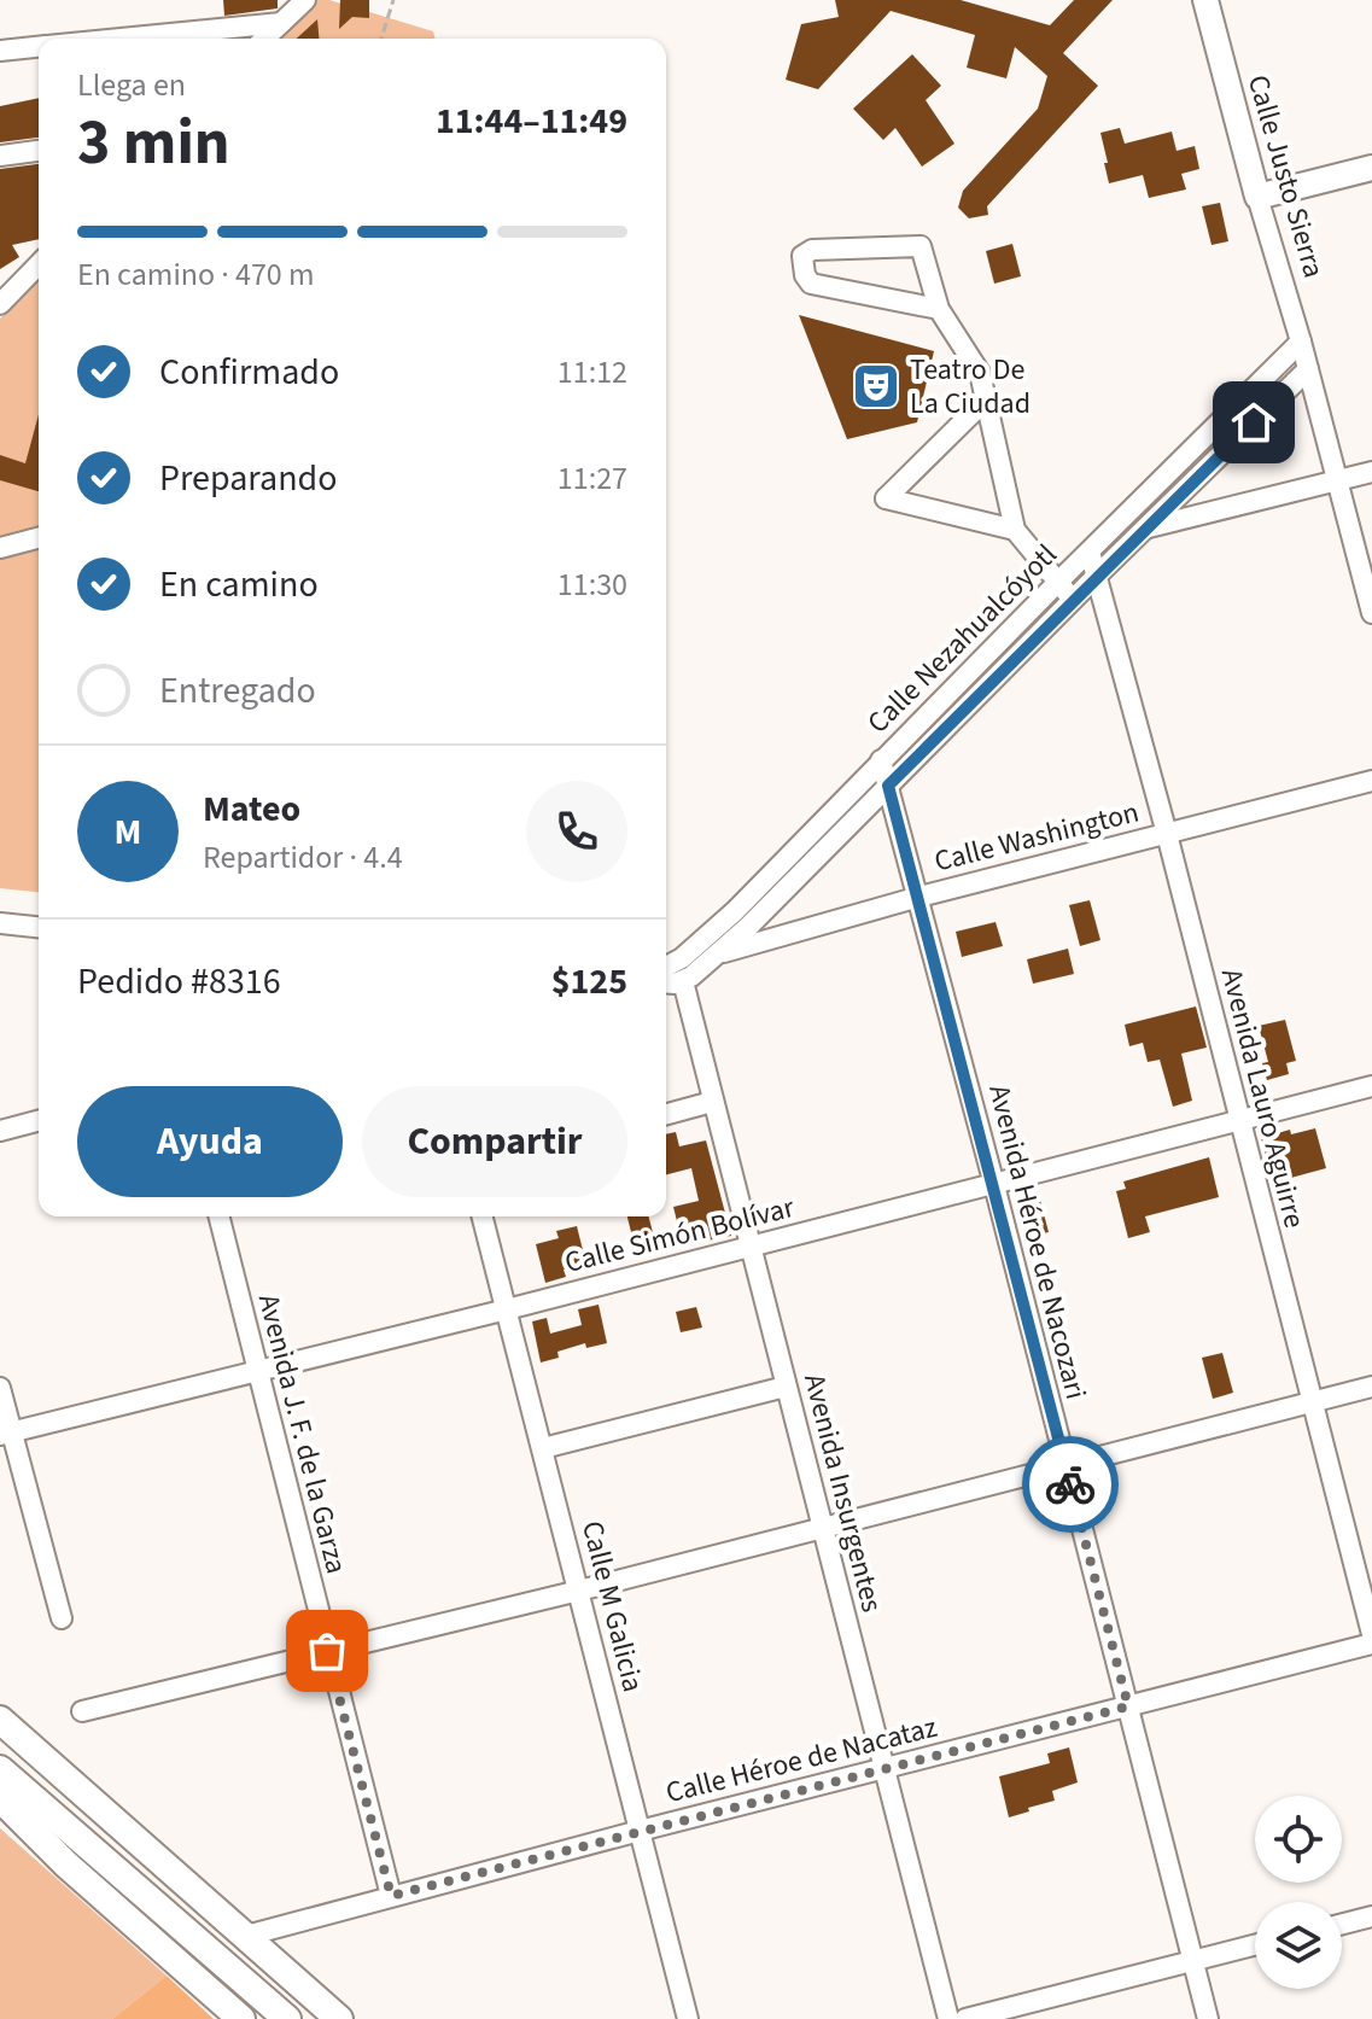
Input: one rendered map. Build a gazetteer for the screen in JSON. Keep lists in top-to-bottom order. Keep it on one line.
{"streets":{"main road":["Calle Justo Sierra"],"street":["Calle Nezahualcóyotl","Calle Washington","Avenida Lauro Aguirre","Calle Simón Bolívar","Avenida Héroe de Nacozari","Avenida J. F. de la Garza","Avenida Insurgentes","Calle M Galicia","Calle Héroe de Nacataz"]},"crossings":[["Calle Justo Sierra","Calle Nezahualcóyotl"],["Calle Nezahualcóyotl","Calle Washington"],["Calle Nezahualcóyotl","Avenida Lauro Aguirre"],["Calle Nezahualcóyotl","Avenida Héroe de Nacozari"],["Calle Nezahualcóyotl","Avenida Insurgentes"],["Calle Washington","Avenida Lauro Aguirre"],["Calle Washington","Avenida Héroe de Nacozari"],["Avenida Lauro Aguirre","Calle Simón Bolívar"],["Calle Simón Bolívar","Avenida Héroe de Nacozari"],["Calle Simón Bolívar","Avenida J. F. de la Garza"],["Calle Simón Bolívar","Avenida Insurgentes"],["Calle Simón Bolívar","Calle M Galicia"],["Avenida Héroe de Nacozari","Calle Héroe de Nacataz"],["Avenida J. F. de la Garza","Calle Héroe de Nacataz"],["Avenida Insurgentes","Calle Héroe de Nacataz"],["Calle M Galicia","Calle Héroe de Nacataz"]],"places":{"theatre":["Teatro De La Ciudad"]},"page":{"heading":["3 min","Llega en","11:44–11:49"],"panel":["Mateo","Repartidor · 4.4","Pedido #8316","$125"],"bar":"En camino · 470 m","list":[["Confirmado","11:12"],["Preparando","11:27"],["En camino","11:30"],"Entregado"],"round":"M","buttons":["Ayuda","Compartir"]}}
